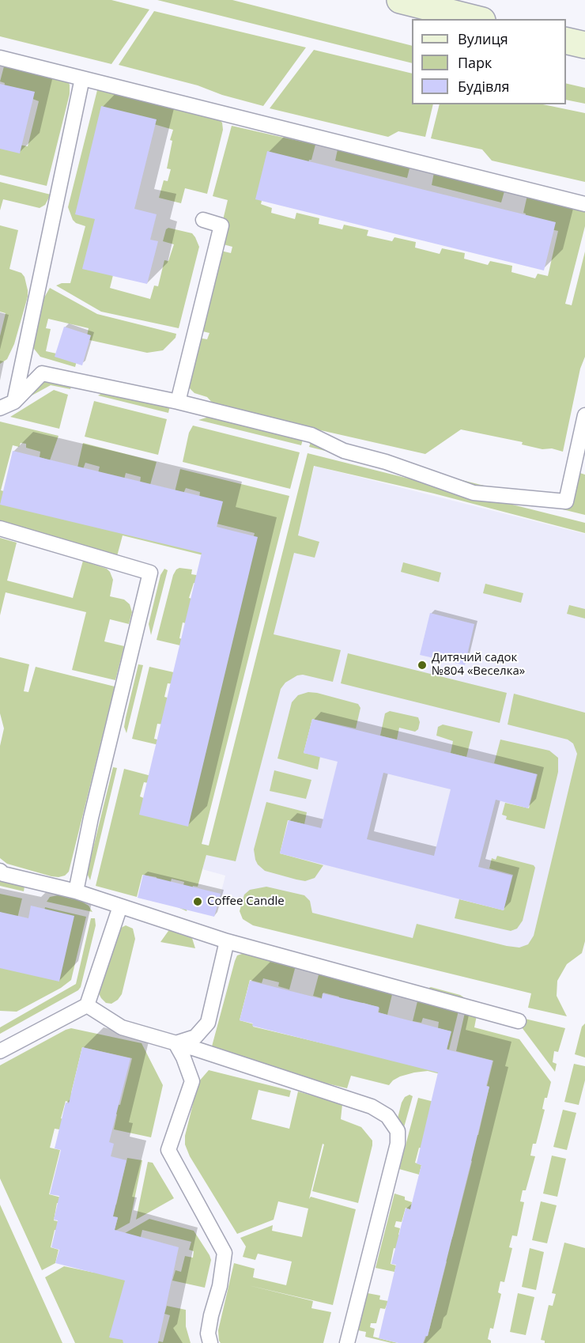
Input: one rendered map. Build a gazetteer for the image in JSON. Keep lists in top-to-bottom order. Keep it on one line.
{"places":["Дитячий садок №804 «Веселка»","Coffee Candle"],"legend":["Вулиця","Парк","Будівля"]}
